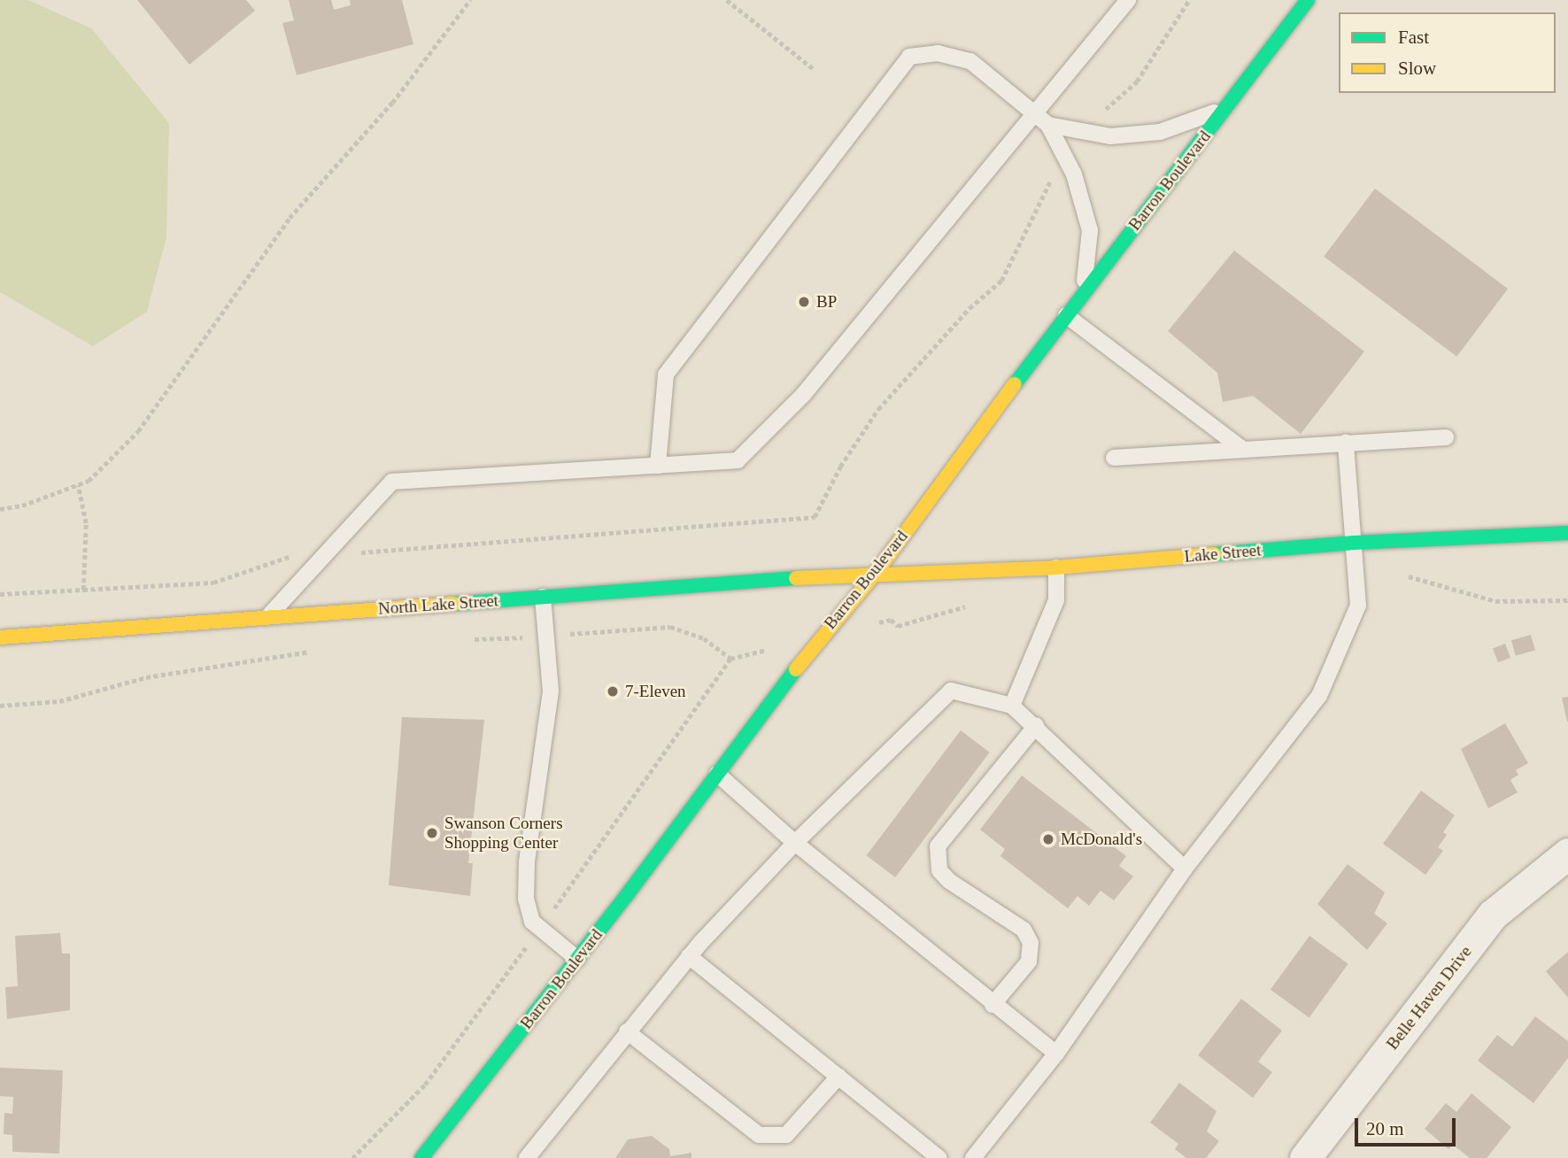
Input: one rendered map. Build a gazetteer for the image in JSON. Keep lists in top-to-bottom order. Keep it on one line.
{"streets":{"street":["Barron Boulevard","Lake Street","North Lake Street","Belle Haven Drive"]},"crossings":[["Barron Boulevard","Lake Street"],["Barron Boulevard","North Lake Street"],["Lake Street","North Lake Street"]],"places":["BP","7-Eleven","Swanson Corners Shopping Center","McDonald's"],"legend":["Fast","Slow"],"scale_bar":"20 m"}
